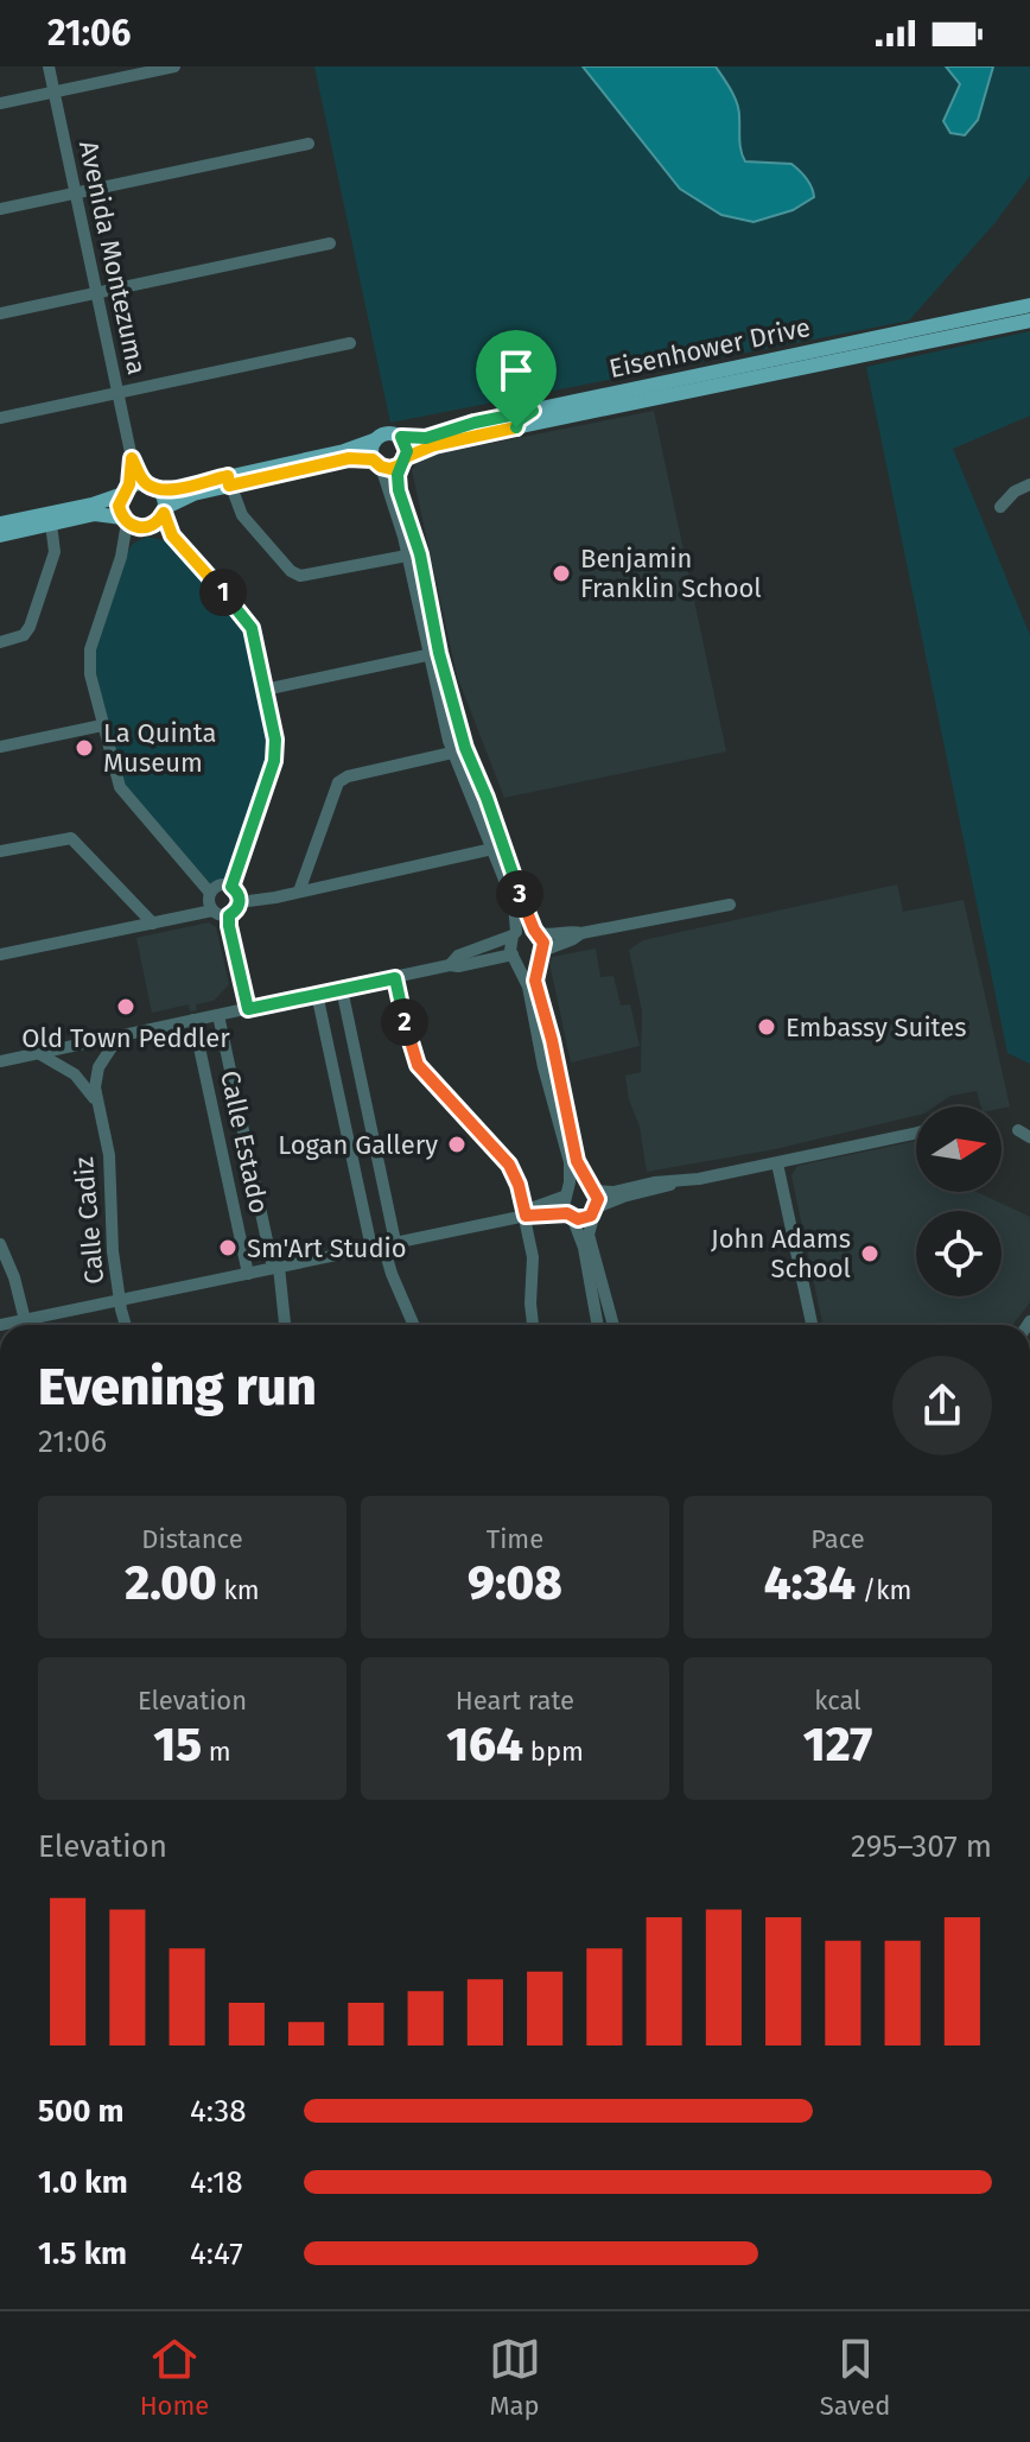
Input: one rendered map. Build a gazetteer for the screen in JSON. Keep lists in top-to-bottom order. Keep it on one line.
{"streets":{"main road":["Eisenhower Drive"],"street":["Avenida Montezuma","Calle Estado","Calle Cadiz"]},"crossings":[["Avenida Montezuma","Eisenhower Drive"]],"places":["Benjamin Franklin School","La Quinta Museum","Old Town Peddler","Embassy Suites","Logan Gallery","Sm'Art Studio","John Adams School"],"north":"right","page":{"status":"21:06","pins":["1","3","2"],"heading":["Evening run","21:06"],"stats":[["Distance","2.00 km"],["Time","9:08"],["Pace","4:34 /km"],["Elevation","15 m"],["Heart rate","164 bpm"],["kcal","127"]],"chart":["Elevation","295–307 m"],"list":[{"name":"500 m","note":"4:38"},{"name":"1.0 km","note":"4:18"},{"name":"1.5 km","note":"4:47"}],"tabs":["Home","Map","Saved"]}}
